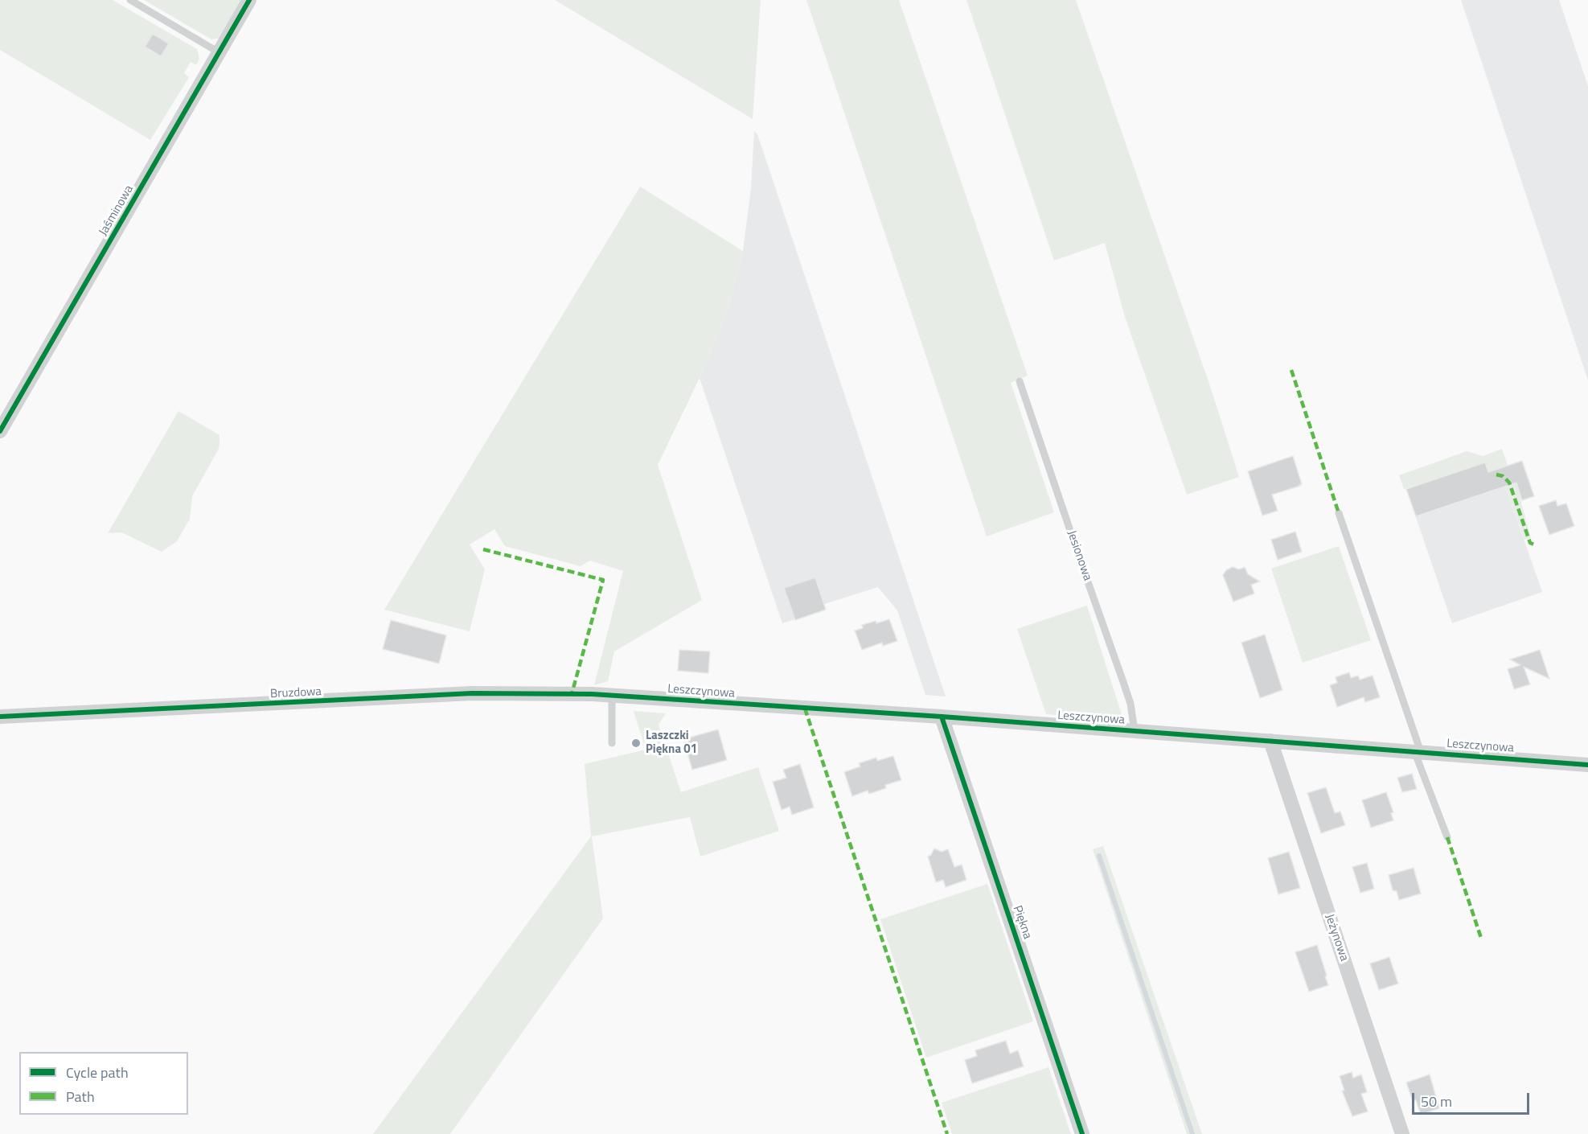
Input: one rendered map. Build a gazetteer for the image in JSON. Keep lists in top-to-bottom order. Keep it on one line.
{"streets":{"street":["Jaśminowa","Leszczynowa","Bruzdowa","Piękna","Jeżynowa"],"lane":["Jesionowa"]},"crossings":[["Jesionowa","Leszczynowa"],["Leszczynowa","Bruzdowa"],["Leszczynowa","Piękna"],["Leszczynowa","Jeżynowa"]],"places":["Laszczki Piękna 01"],"legend":["Cycle path","Path"],"scale_bar":"50 m"}
